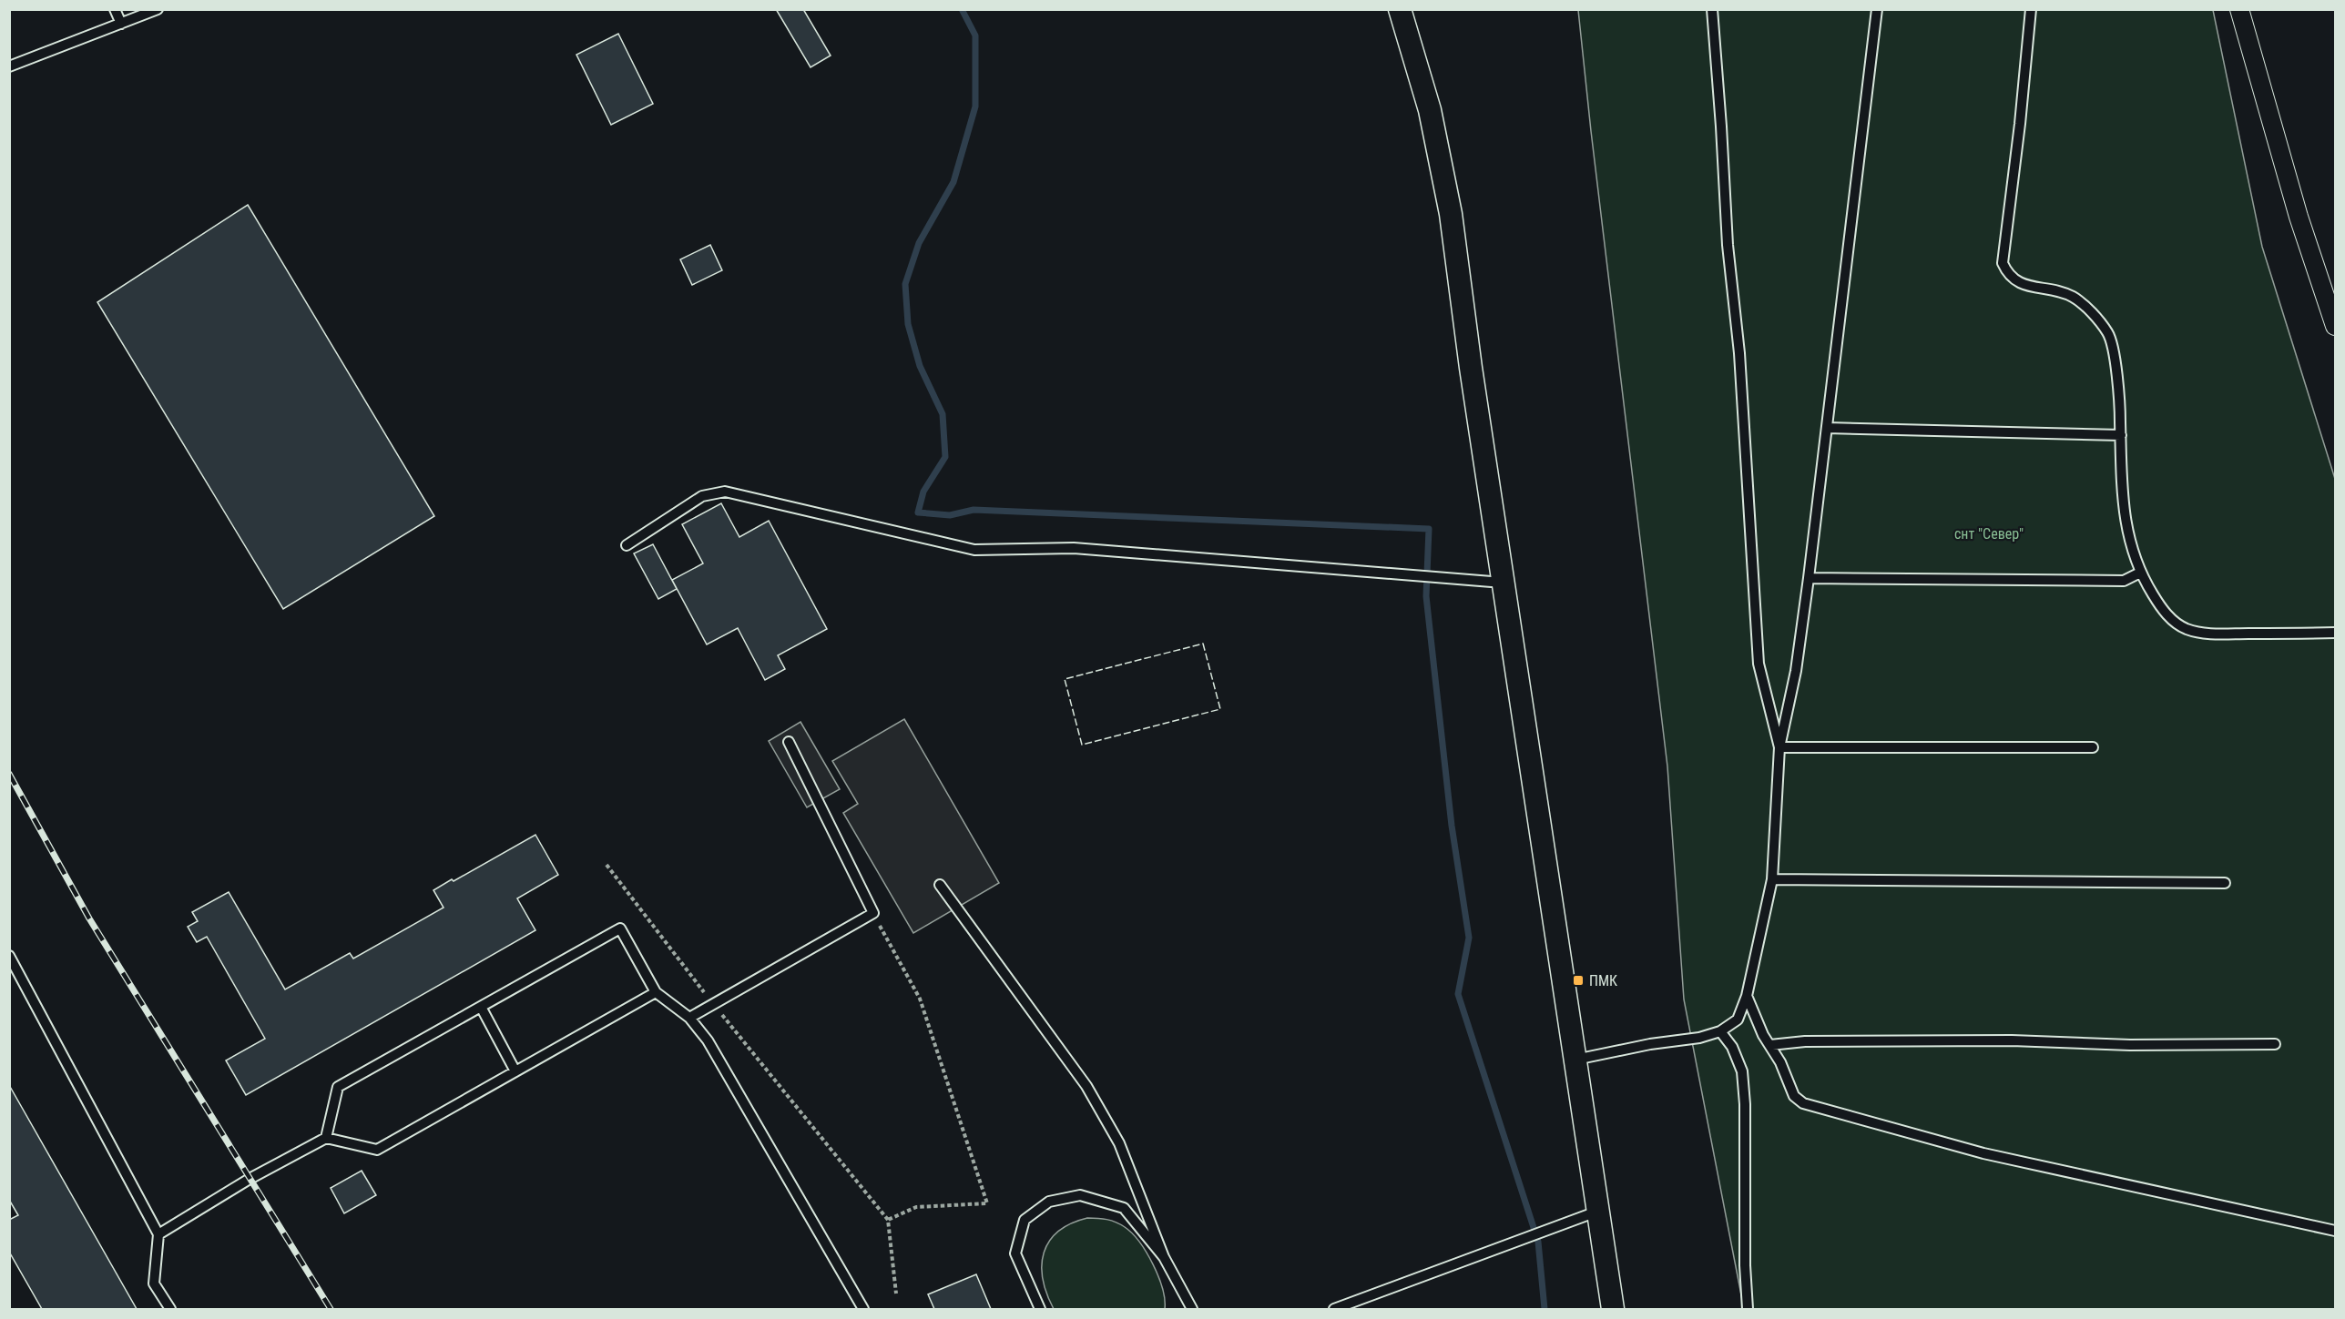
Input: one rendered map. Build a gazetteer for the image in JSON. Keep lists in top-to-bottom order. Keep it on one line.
{"parks":["снт \"Север\""],"places":{"transit":["ПМК"]}}
